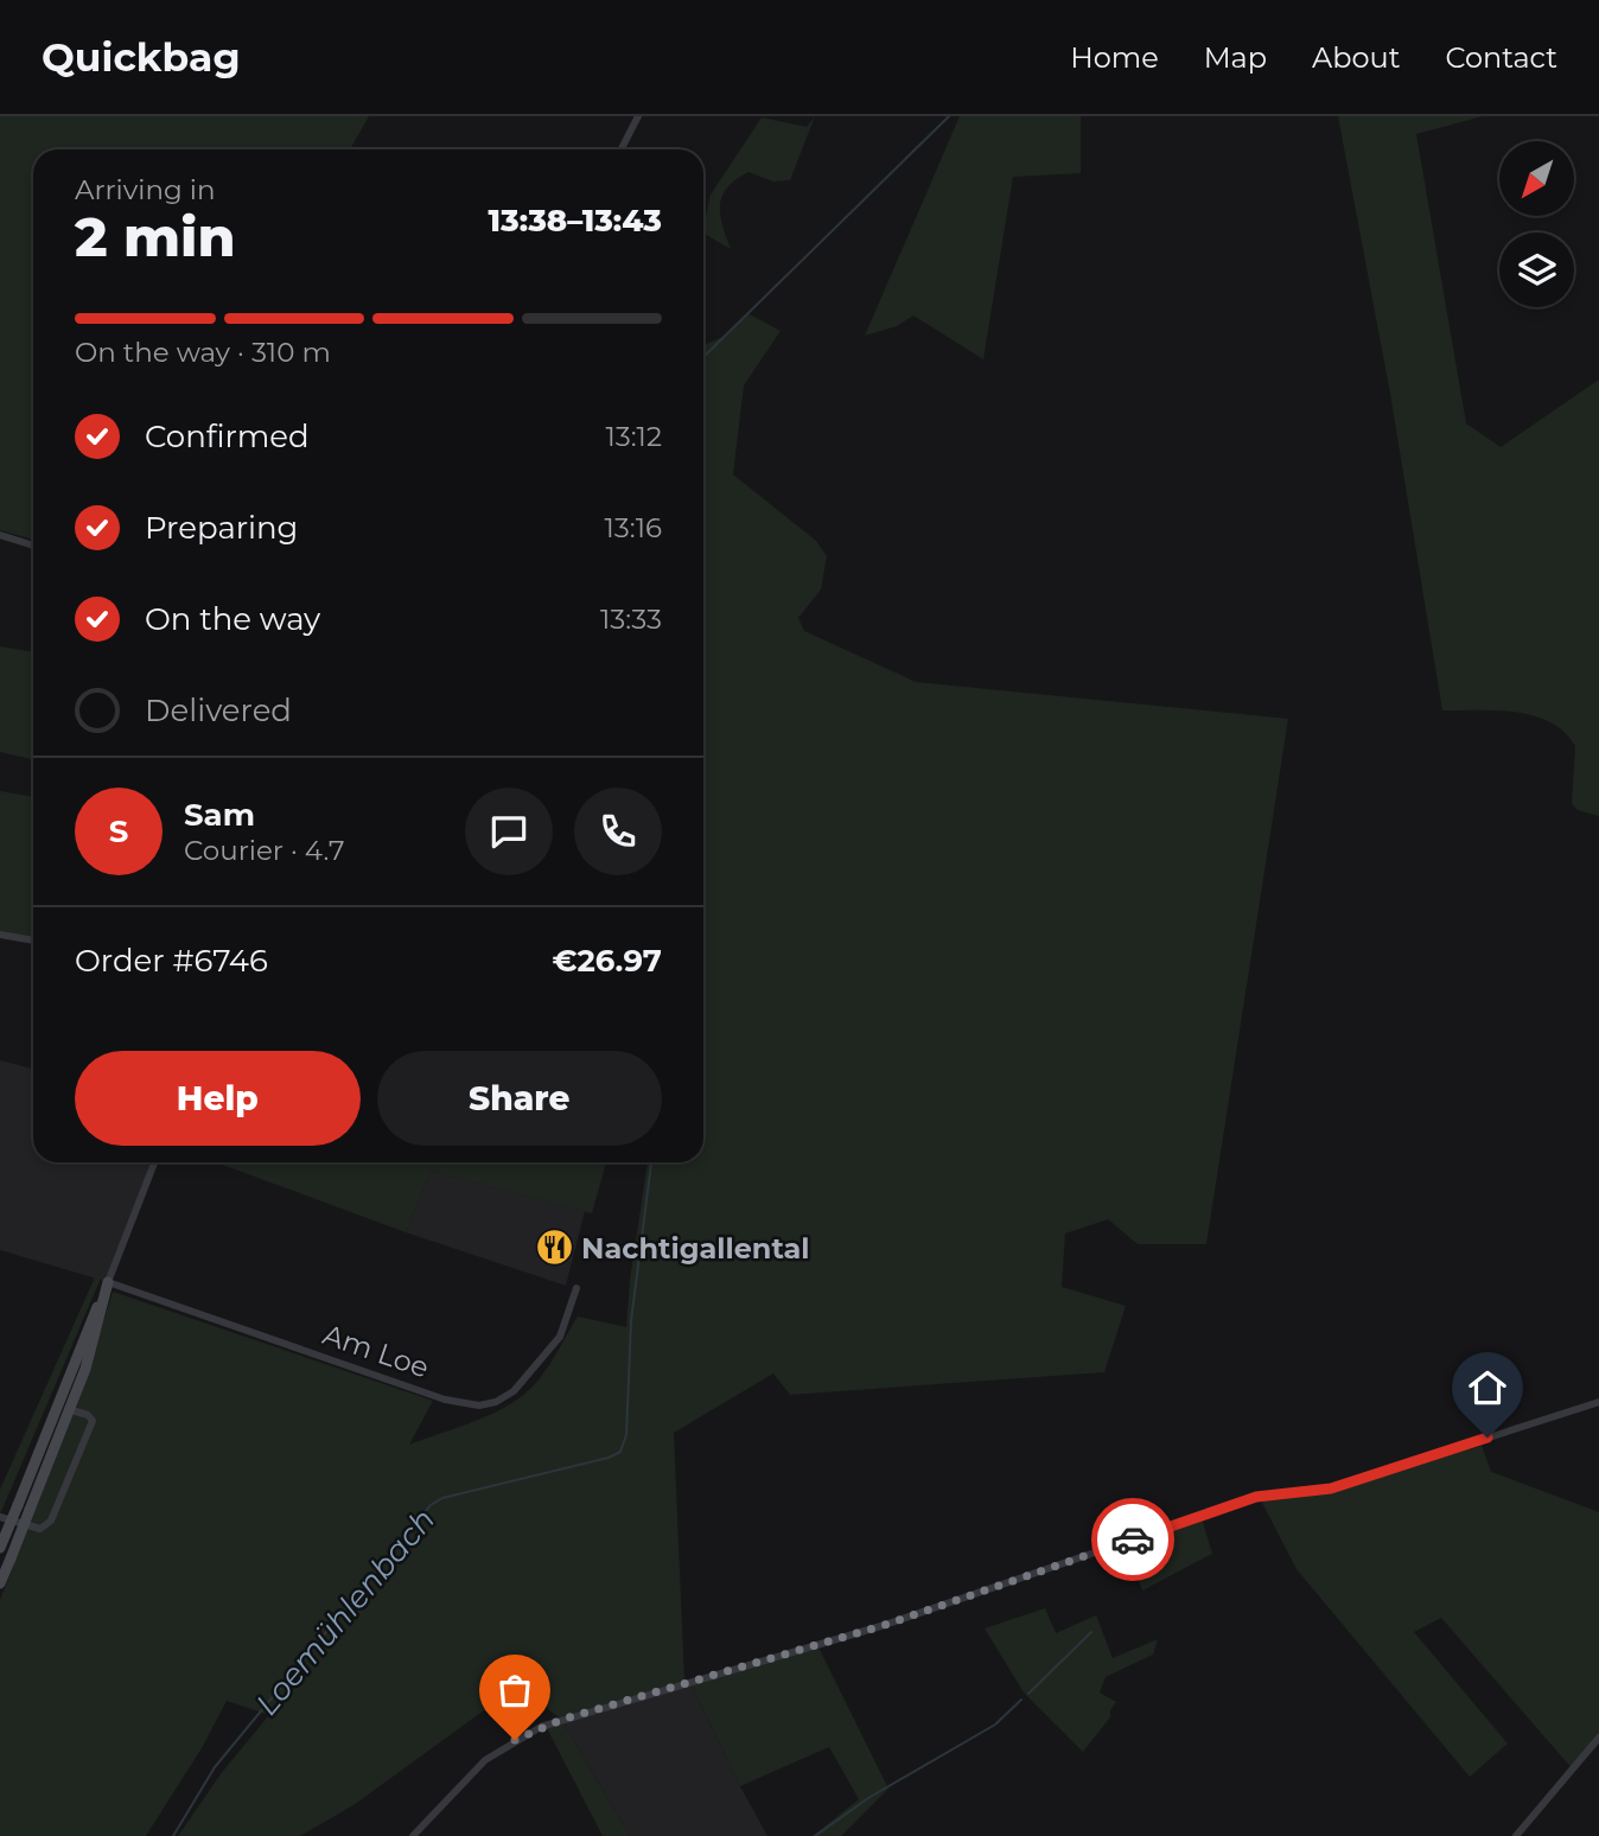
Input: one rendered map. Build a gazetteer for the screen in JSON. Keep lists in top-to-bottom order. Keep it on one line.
{"streets":{"street":["Am Loe"]},"water":["Loemühlenbach"],"places":{"restaurant":["Nachtigallental"]},"north":"bottom left","page":{"header":"Quickbag","nav":["Home","Map","About","Contact"],"heading":["2 min","Arriving in","13:38–13:43"],"panel":["Sam","Courier · 4.7","Order #6746","€26.97"],"bar":"On the way · 310 m","list":[["Confirmed","13:12"],["Preparing","13:16"],["On the way","13:33"],"Delivered"],"round":"S","buttons":["Help","Share"]}}
